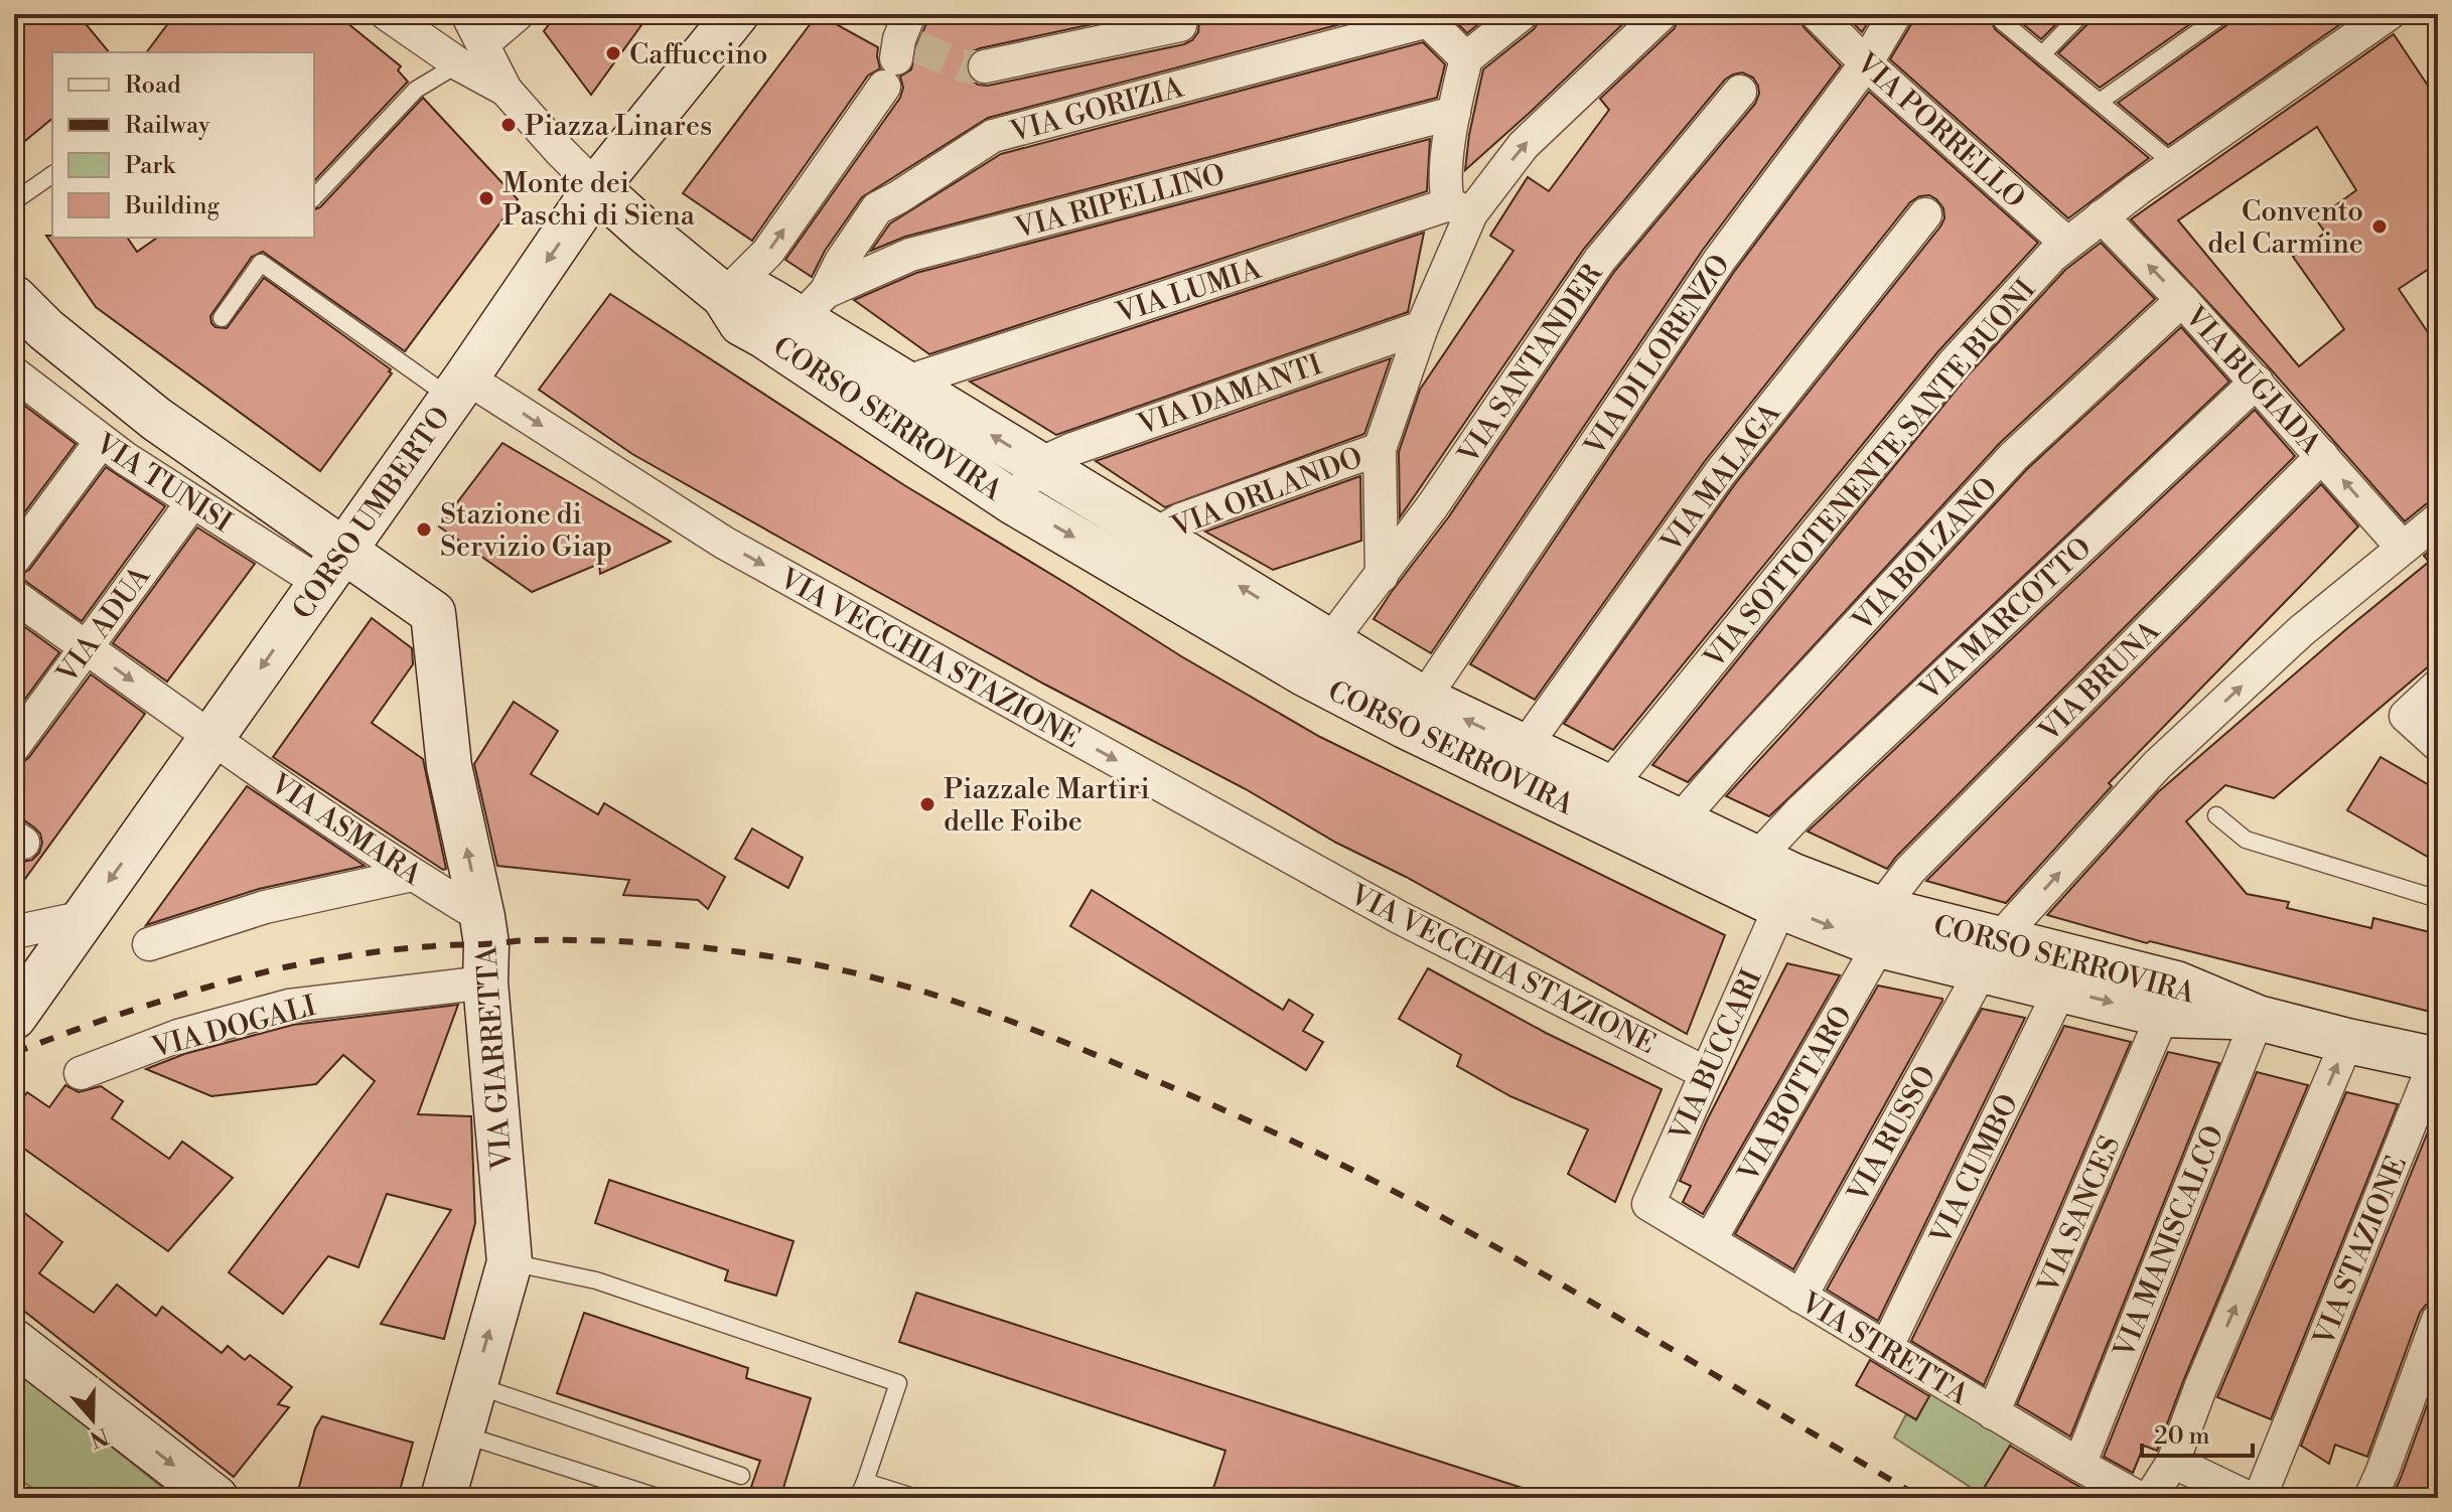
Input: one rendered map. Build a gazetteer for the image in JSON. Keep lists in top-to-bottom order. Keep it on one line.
{"streets":{"main road":["CORSO SERROVIRA","CORSO UMBERTO","VIA GIARRETTA"],"street":["VIA GORIZIA","VIA PORRELLO","VIA RIPELLINO","VIA LUMIA","VIA DI LORENZO","VIA SANTANDER","VIA BUGIADA","VIA DAMANTI","VIA SOTTOTENENTE SANTE BUONI","VIA MALAGA","VIA TUNISI","VIA ORLANDO","VIA BOLZANO","VIA MARCOTTO","VIA ADUA","VIA VECCHIA STAZIONE","VIA BRUNA","VIA ASMARA","VIA DOGALI","VIA BUCCARI","VIA BOTTARO","VIA RUSSO","VIA CUMBO","VIA SANCES","VIA MANISCALCO","VIA STAZIONE","VIA STRETTA"]},"crossings":[["VIA GORIZIA","VIA RIPELLINO"],["VIA GORIZIA","CORSO SERROVIRA"],["VIA PORRELLO","VIA DI LORENZO"],["VIA PORRELLO","VIA SOTTOTENENTE SANTE BUONI"],["VIA RIPELLINO","CORSO SERROVIRA"],["VIA LUMIA","CORSO SERROVIRA"],["VIA DI LORENZO","CORSO SERROVIRA"],["VIA SANTANDER","CORSO SERROVIRA"],["VIA BUGIADA","VIA SOTTOTENENTE SANTE BUONI"],["VIA BUGIADA","VIA BOLZANO"],["VIA BUGIADA","VIA MARCOTTO"],["VIA BUGIADA","VIA BRUNA"],["VIA BUGIADA","VIA RUSSO"],["VIA DAMANTI","CORSO SERROVIRA"],["CORSO SERROVIRA","VIA SOTTOTENENTE SANTE BUONI"],["CORSO SERROVIRA","VIA MALAGA"],["CORSO SERROVIRA","VIA ORLANDO"],["CORSO SERROVIRA","CORSO UMBERTO"],["CORSO SERROVIRA","VIA BOLZANO"],["CORSO SERROVIRA","VIA MARCOTTO"],["CORSO SERROVIRA","VIA BRUNA"],["CORSO SERROVIRA","VIA BUCCARI"],["CORSO SERROVIRA","VIA BOTTARO"],["CORSO SERROVIRA","VIA RUSSO"],["CORSO SERROVIRA","VIA CUMBO"],["CORSO SERROVIRA","VIA SANCES"],["CORSO SERROVIRA","VIA MANISCALCO"],["CORSO SERROVIRA","VIA STAZIONE"],["VIA TUNISI","CORSO UMBERTO"],["VIA TUNISI","VIA ADUA"],["VIA TUNISI","VIA GIARRETTA"],["CORSO UMBERTO","VIA VECCHIA STAZIONE"],["CORSO UMBERTO","VIA ASMARA"],["CORSO UMBERTO","VIA GIARRETTA"],["VIA MARCOTTO","VIA BUCCARI"],["VIA ADUA","VIA ASMARA"],["VIA VECCHIA STAZIONE","VIA BUCCARI"],["VIA BRUNA","VIA BOTTARO"],["VIA ASMARA","VIA GIARRETTA"],["VIA DOGALI","VIA GIARRETTA"],["VIA BUCCARI","VIA STRETTA"],["VIA BOTTARO","VIA STRETTA"],["VIA RUSSO","VIA STRETTA"],["VIA CUMBO","VIA STRETTA"],["VIA SANCES","VIA STRETTA"],["VIA MANISCALCO","VIA STRETTA"]],"one_way":["VIA BUGIADA","CORSO UMBERTO","VIA VECCHIA STAZIONE","VIA GIARRETTA","VIA RUSSO"],"places":["Caffuccino","Piazza Linares","Monte dei Paschi di Siena","Convento del Carmine","Stazione di Servizio Giap","Piazzale Martiri delle Foibe"],"legend":["Road","Railway","Park","Building"],"scale_bar":"20 m","north":"bottom"}
